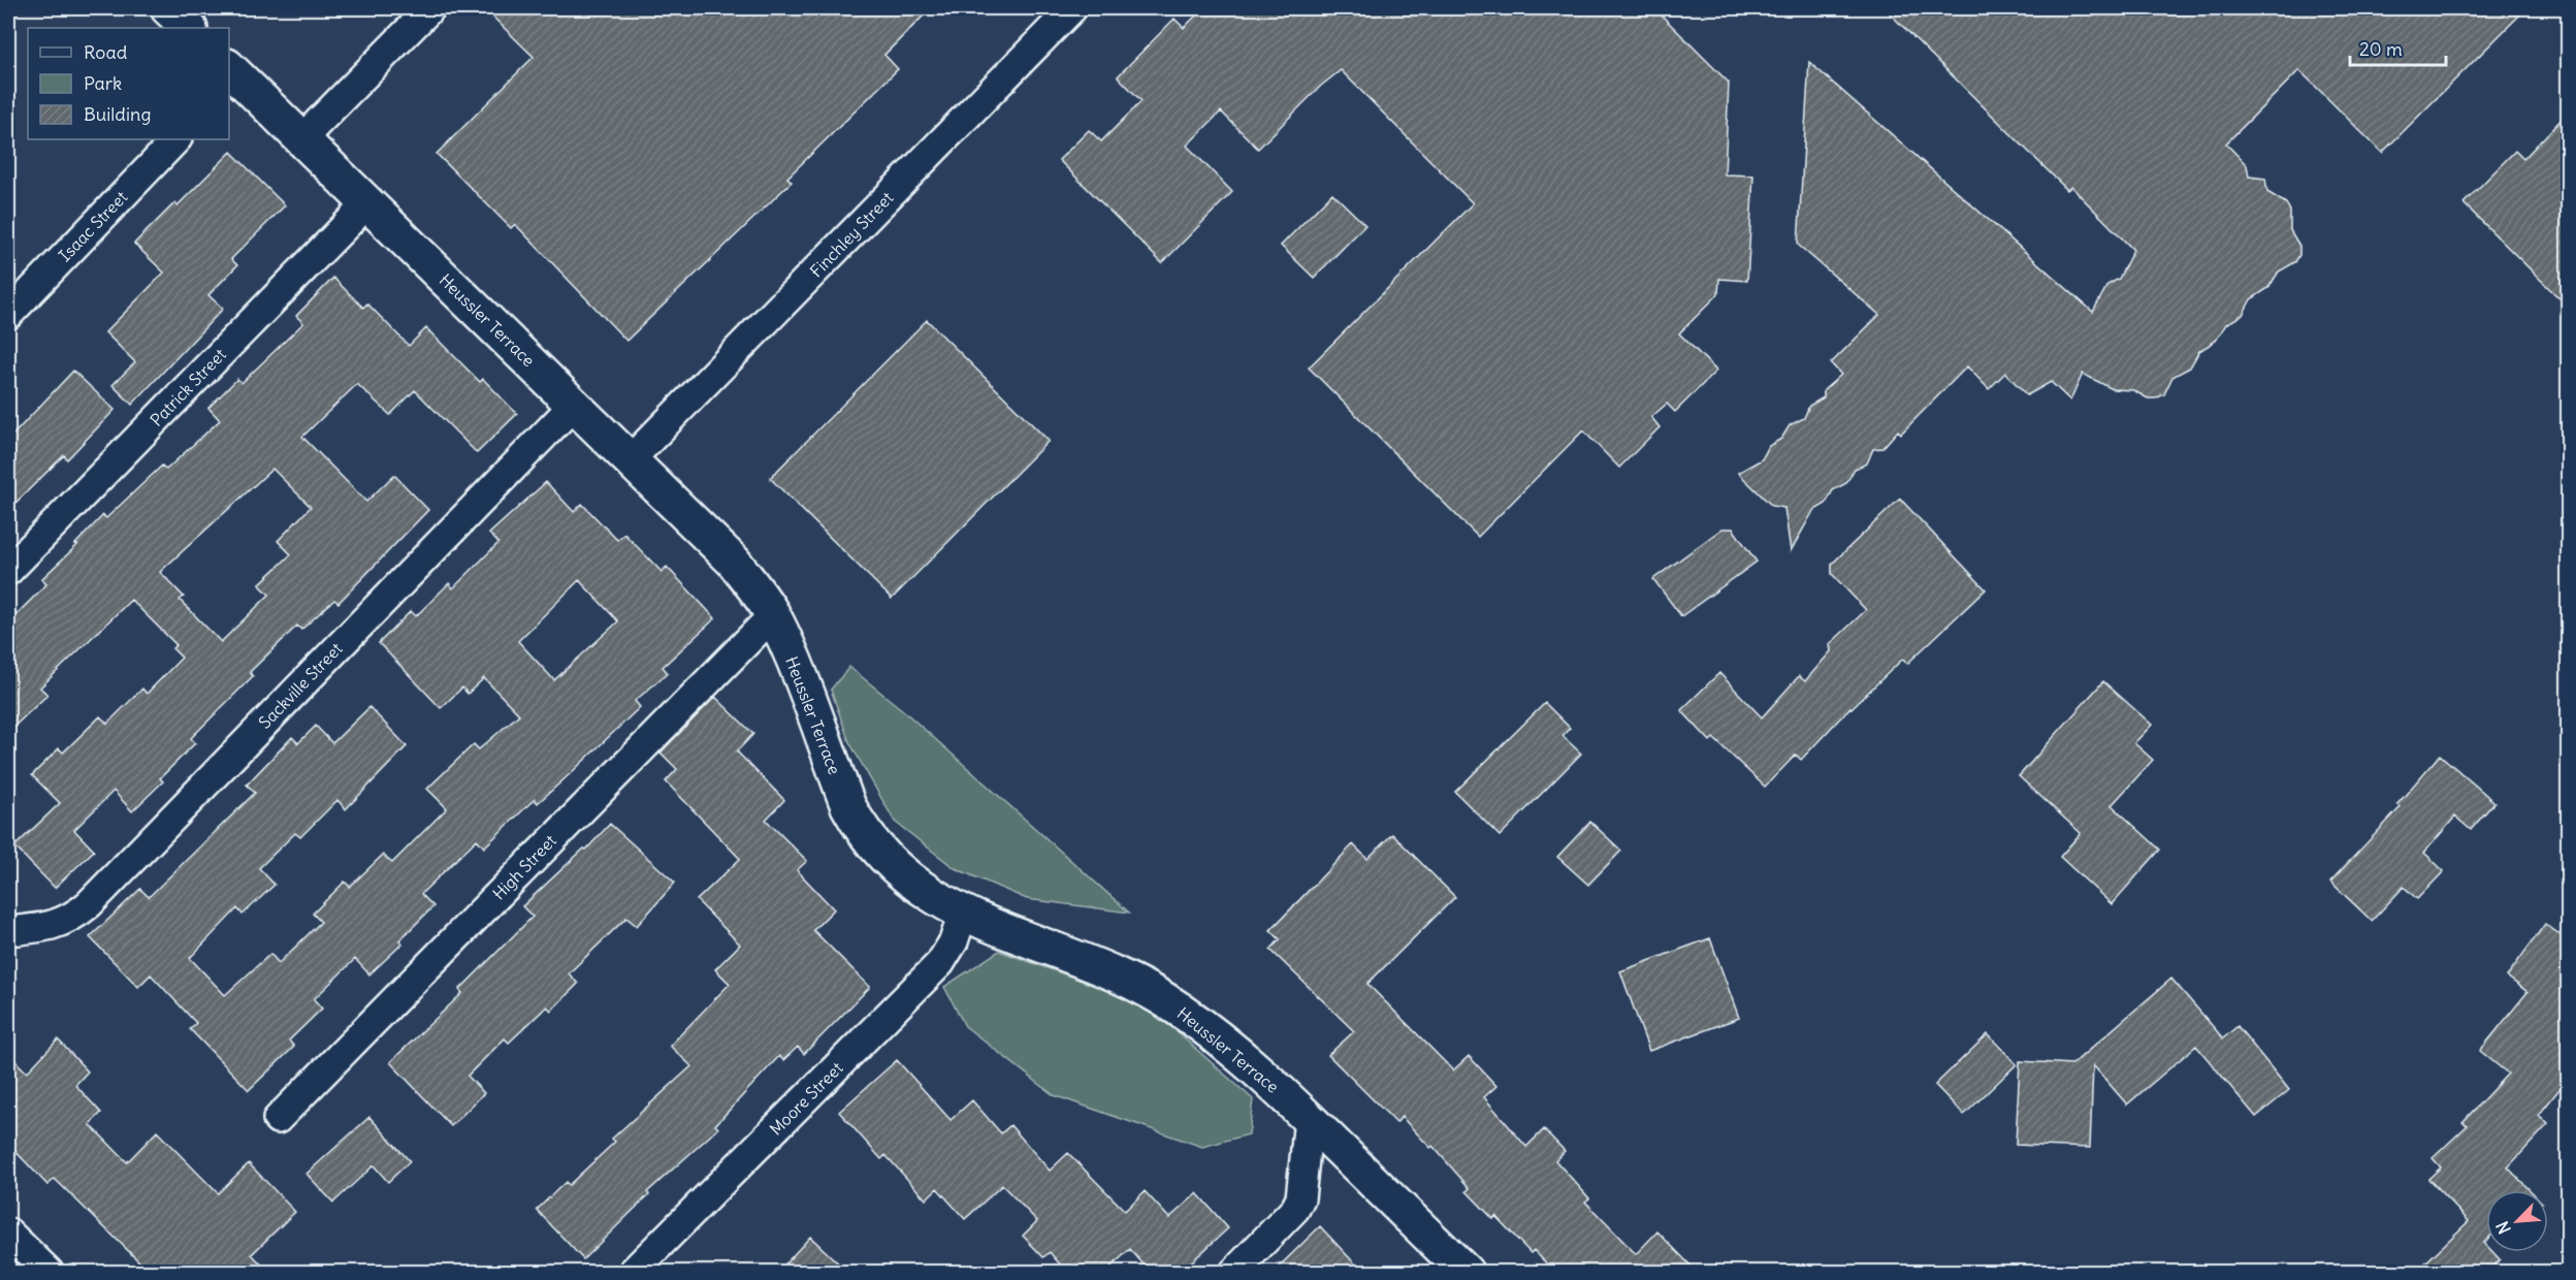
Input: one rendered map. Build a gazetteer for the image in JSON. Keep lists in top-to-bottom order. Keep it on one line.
{"streets":{"street":["Isaac Street","Finchley Street","Heussler Terrace","Patrick Street","Sackville Street","High Street","Moore Street"]},"crossings":[["Finchley Street","Heussler Terrace"],["Heussler Terrace","Patrick Street"],["Heussler Terrace","Sackville Street"],["Heussler Terrace","High Street"],["Heussler Terrace","Moore Street"]],"legend":["Road","Park","Building"],"scale_bar":"20 m","north":"bottom left"}
